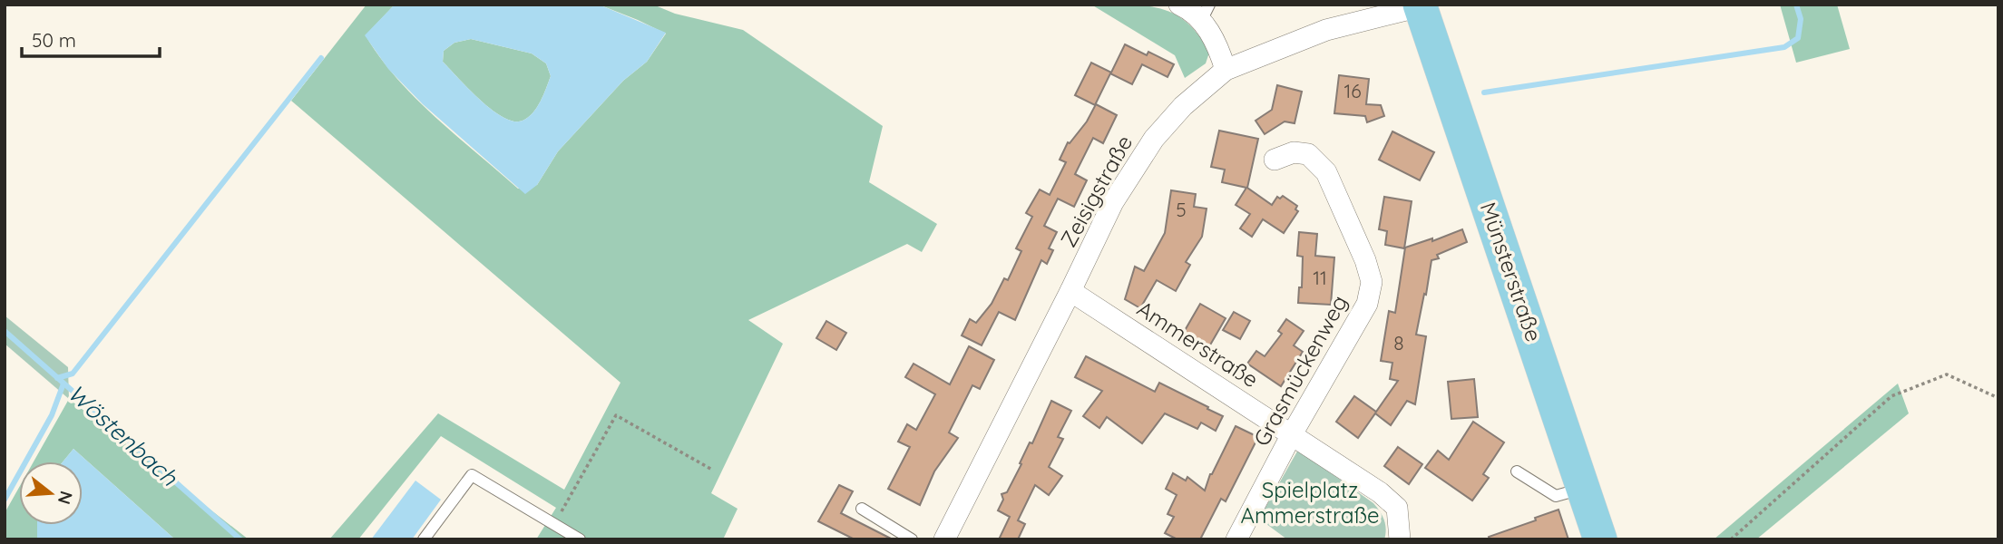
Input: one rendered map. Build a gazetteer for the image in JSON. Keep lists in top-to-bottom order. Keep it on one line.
{"streets":{"main road":["Münsterstraße"],"street":["Zeisigstraße","Ammerstraße","Grasmückenweg"]},"crossings":[["Zeisigstraße","Münsterstraße"],["Zeisigstraße","Ammerstraße"],["Ammerstraße","Grasmückenweg"]],"water":["Wöstenbach"],"parks":["Spielplatz Ammerstraße"],"house_numbers":["16","5","11","8"],"scale_bar":"50 m","north":"right"}
